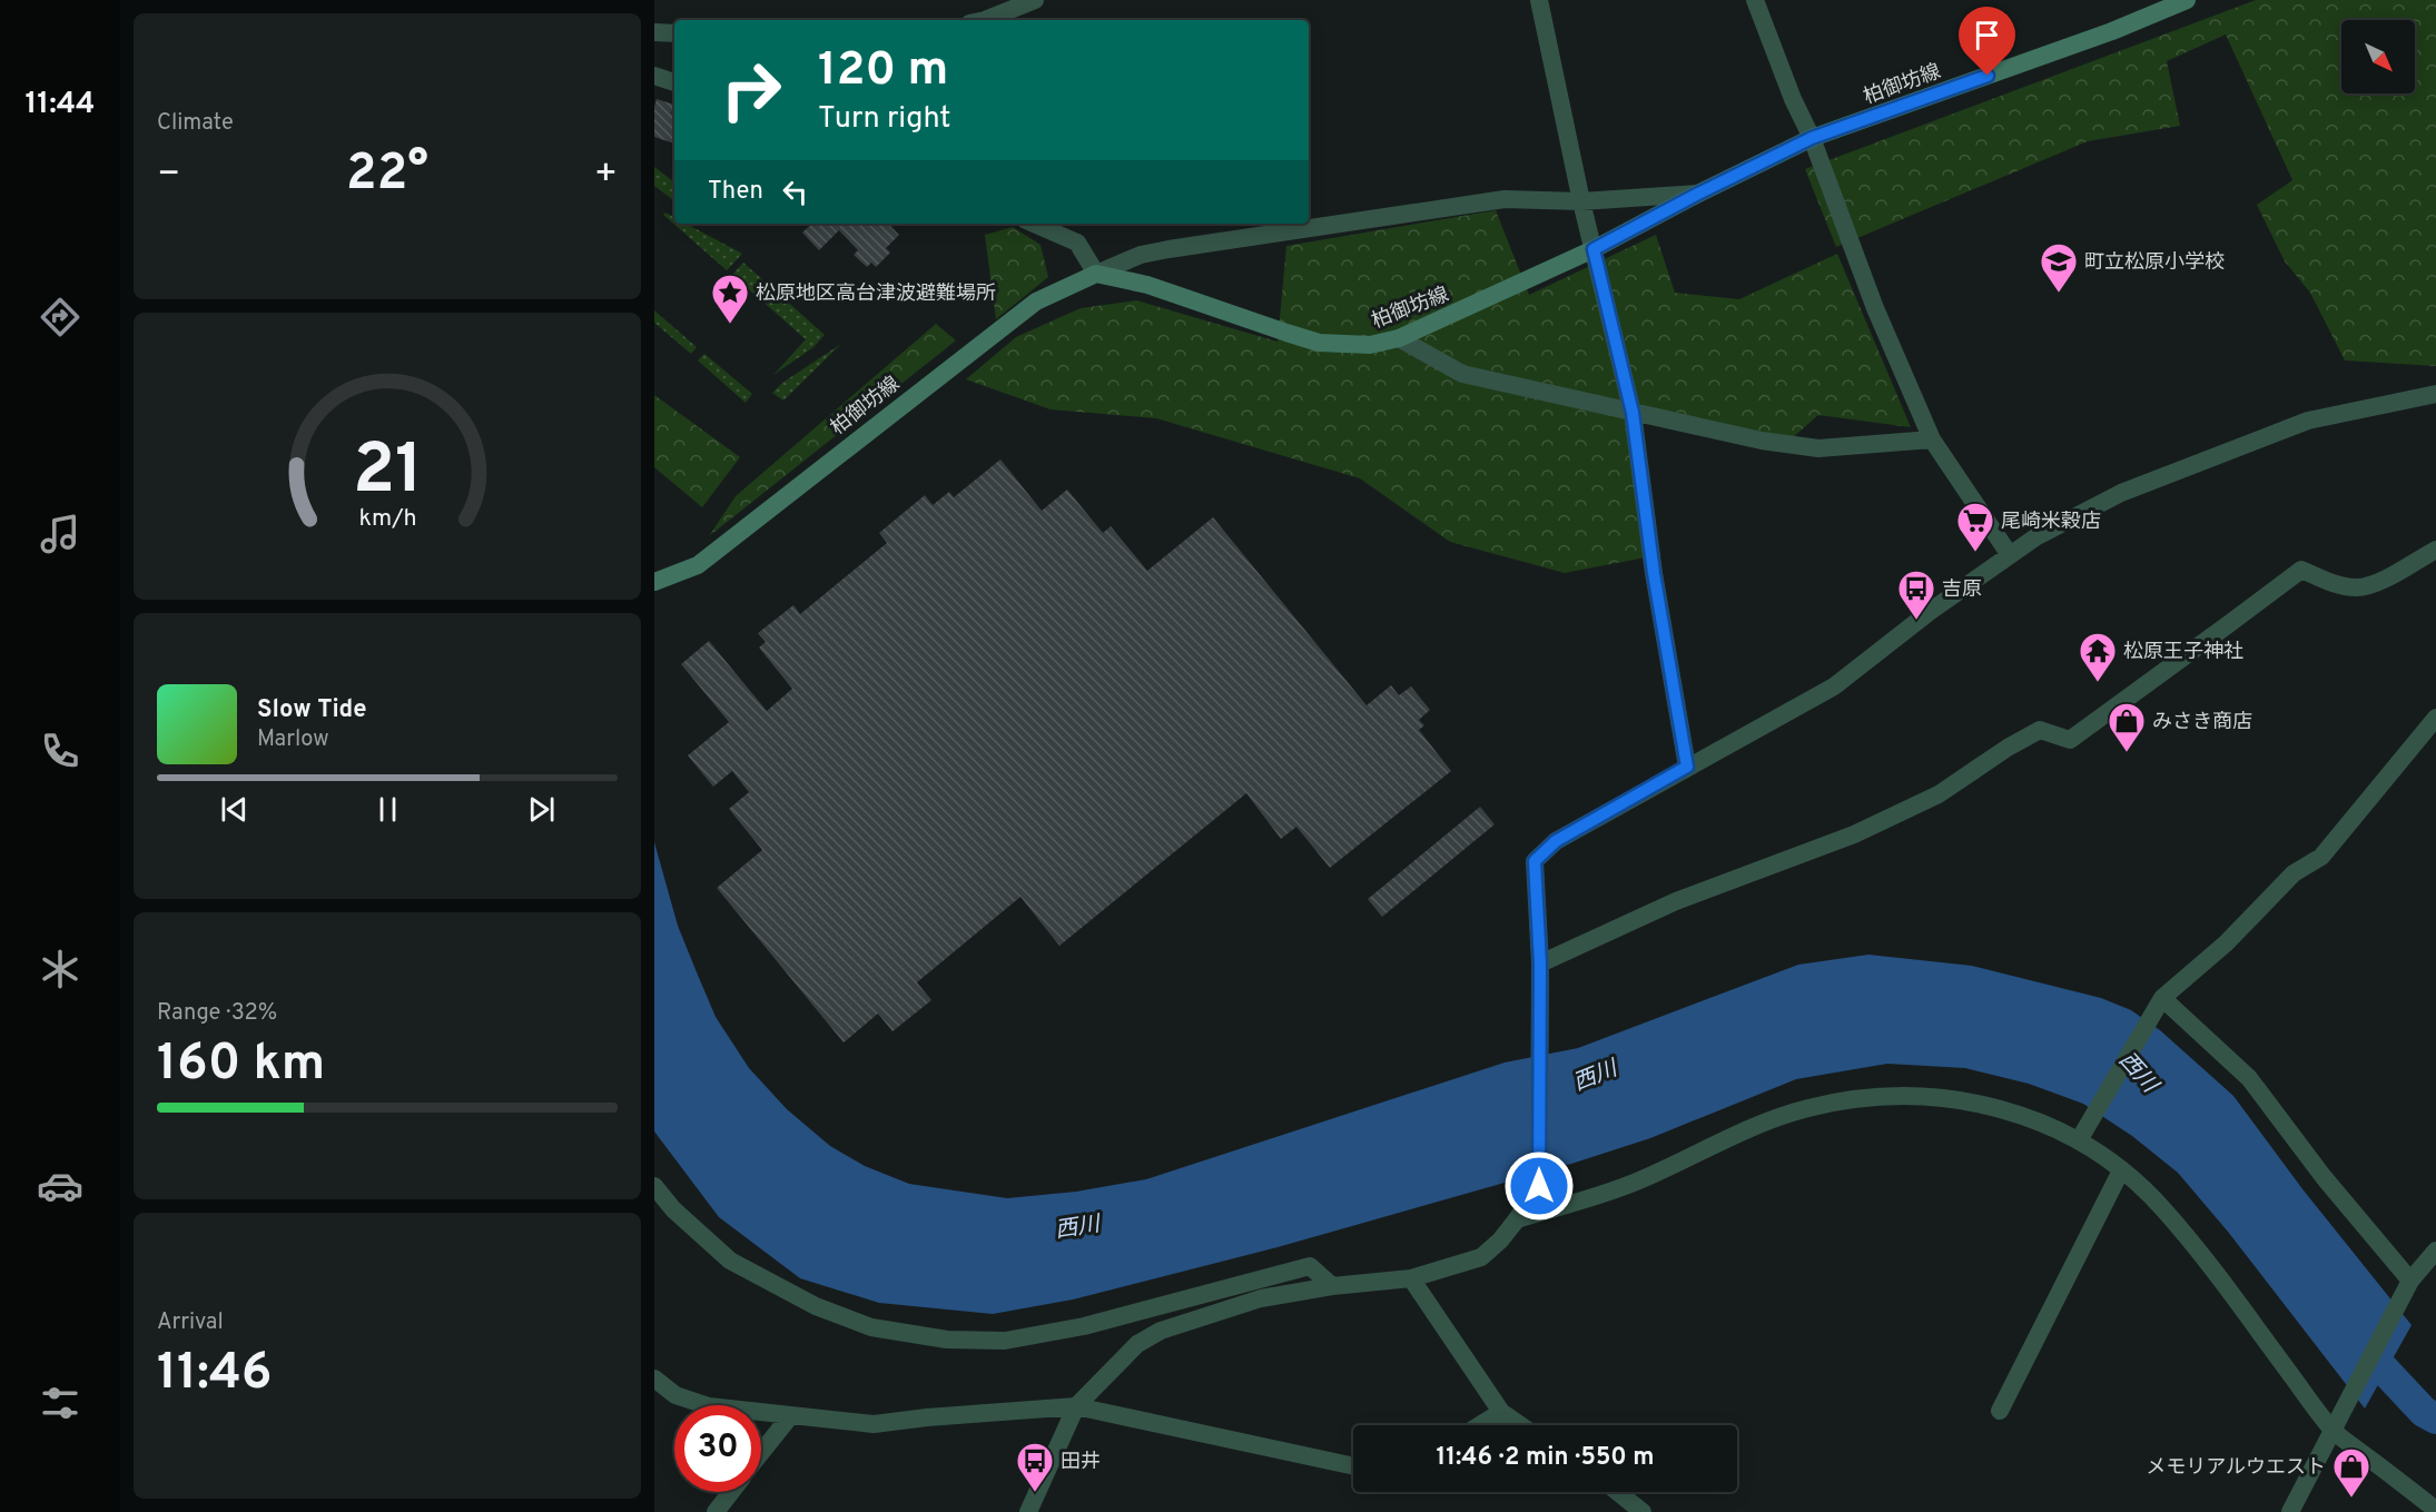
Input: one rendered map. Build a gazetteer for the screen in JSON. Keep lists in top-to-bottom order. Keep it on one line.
{"streets":{"main road":["柏御坊線"]},"water":["西川"],"places":{"school or university":["町立松原小学校"],"place":["松原地区高台津波避難場所"],"supermarket":["尾崎米穀店"],"bus stop":["吉原","田井"],"temple":["松原王子神社"],"shop":["みさき商店","メモリアルウエスト"]},"north":"bottom right","page":{"tabs":"11:44","tile":["Climate",["Range · 32%","160 km"],["Arrival","11:46"]],"turn":["120 m","Turn right"],"heat":["−","22°","+"],"then":"Then","song":["Slow Tide","Marlow"],"limit":"30","trip":"11:46 · 2 min · 550 m","gauge":["21","km/h"]}}
